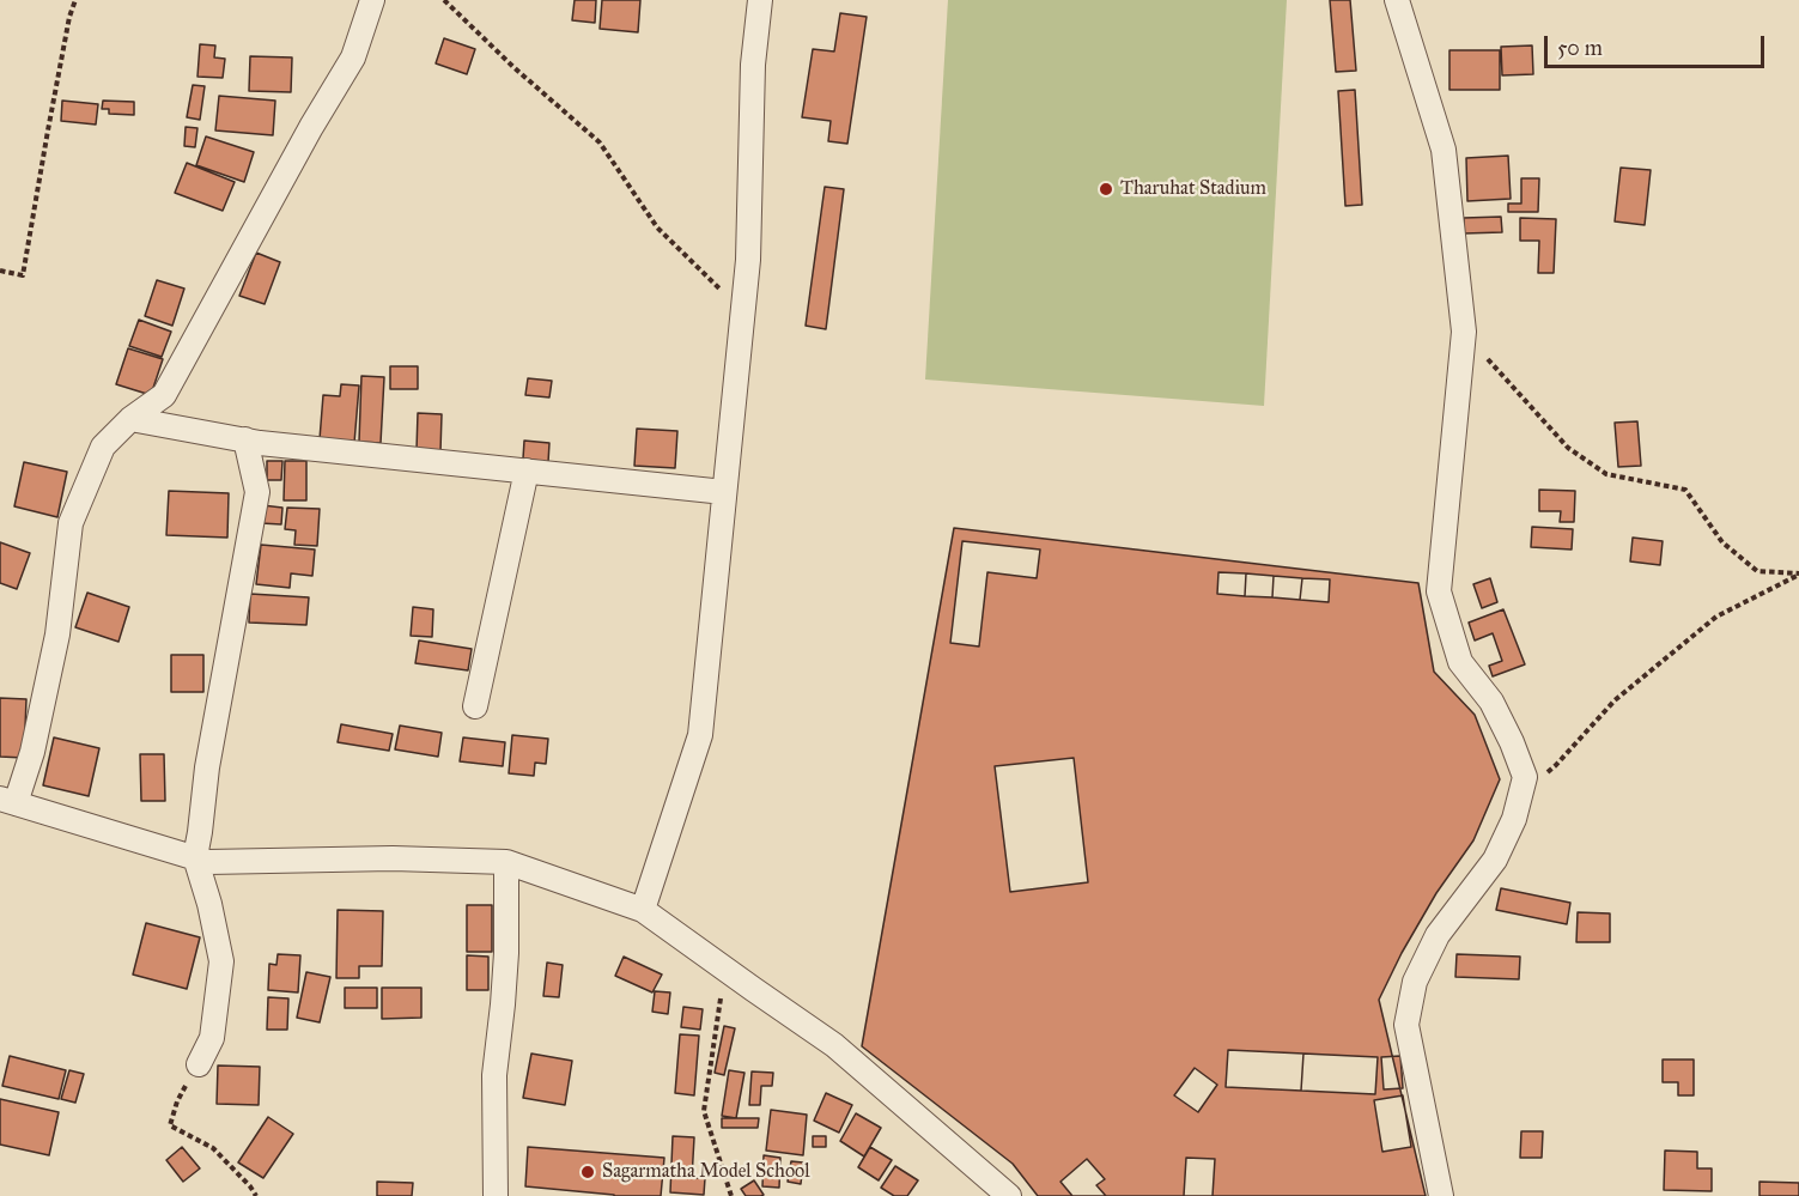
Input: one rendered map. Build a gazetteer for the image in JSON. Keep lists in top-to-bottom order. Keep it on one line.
{"places":["Tharuhat Stadium","Sagarmatha Model School"],"scale_bar":"50 m"}
